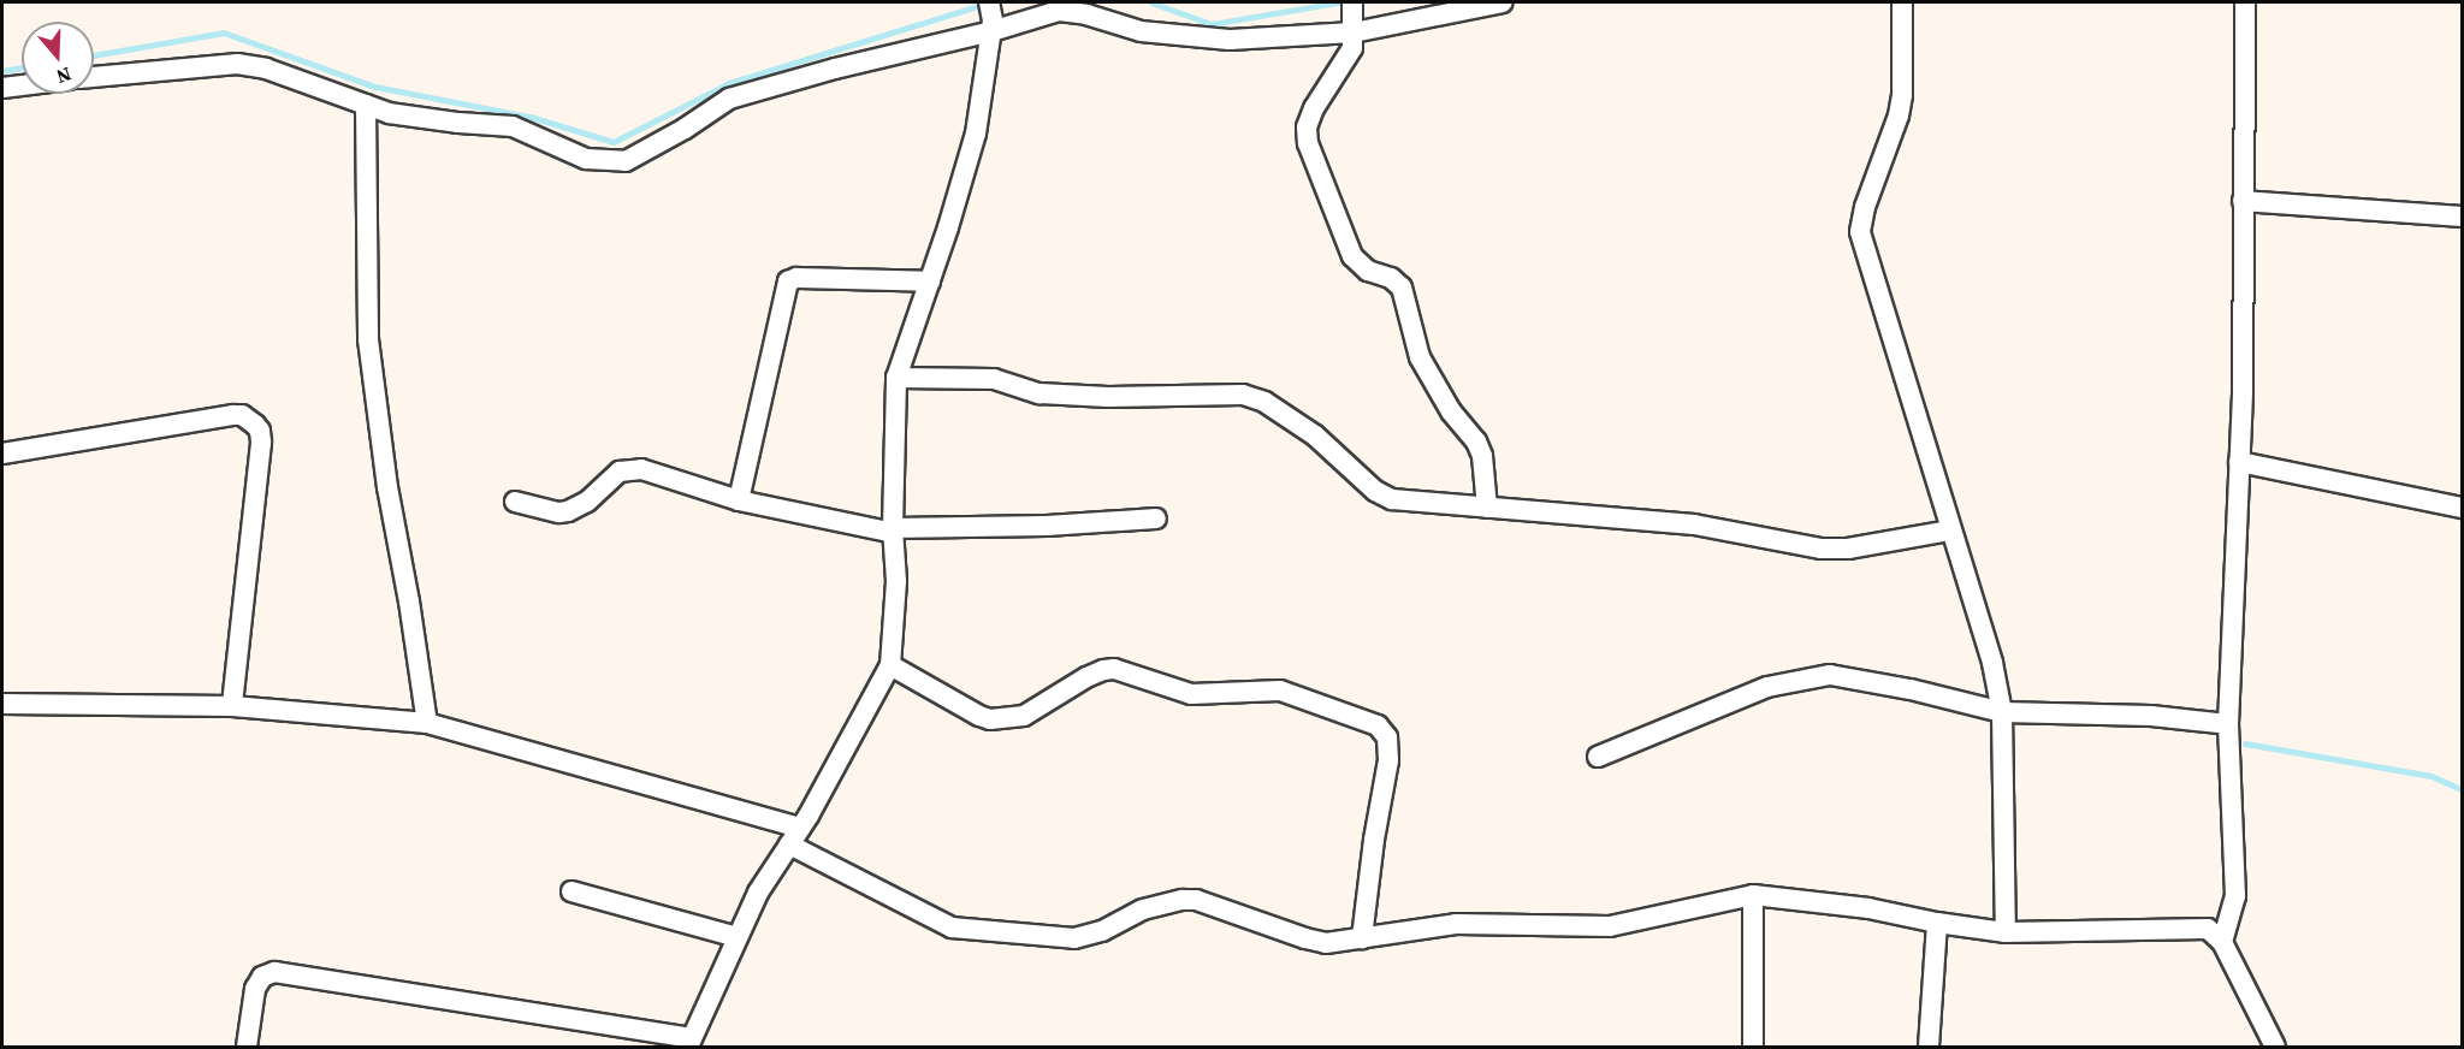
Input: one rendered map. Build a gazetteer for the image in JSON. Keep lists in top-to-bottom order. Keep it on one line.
{"north":"bottom"}
